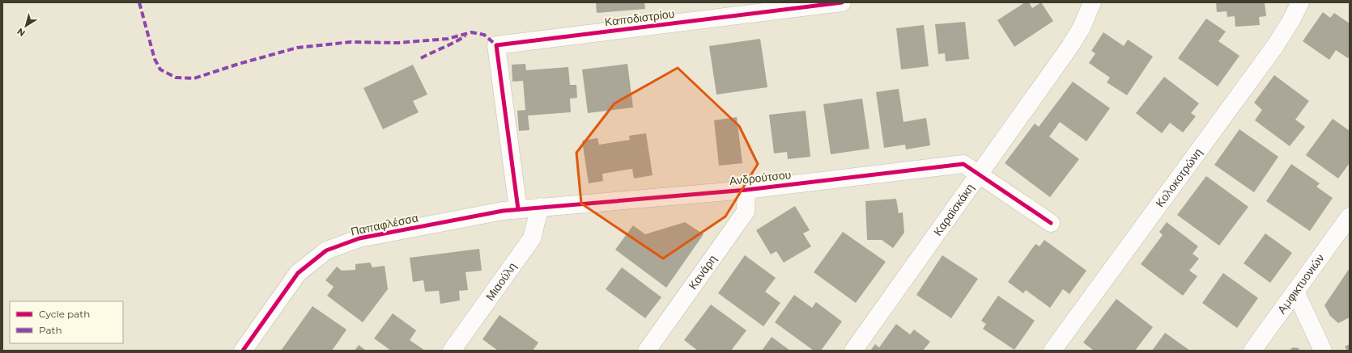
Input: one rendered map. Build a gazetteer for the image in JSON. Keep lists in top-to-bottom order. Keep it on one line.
{"streets":{"street":["Καποδιστρίου","Ανδρούτσου","Κολοκοτρώνη","Καραϊσκάκη","Παπαφλέσσα","Κανάρη","Μιαούλη","Αμφικτυονιών"]},"crossings":[["Καποδιστρίου","Παπαφλέσσα"],["Ανδρούτσου","Καραϊσκάκη"],["Ανδρούτσου","Παπαφλέσσα"],["Ανδρούτσου","Κανάρη"],["Ανδρούτσου","Μιαούλη"],["Παπαφλέσσα","Μιαούλη"]],"legend":["Cycle path","Path"],"north":"bottom left"}
